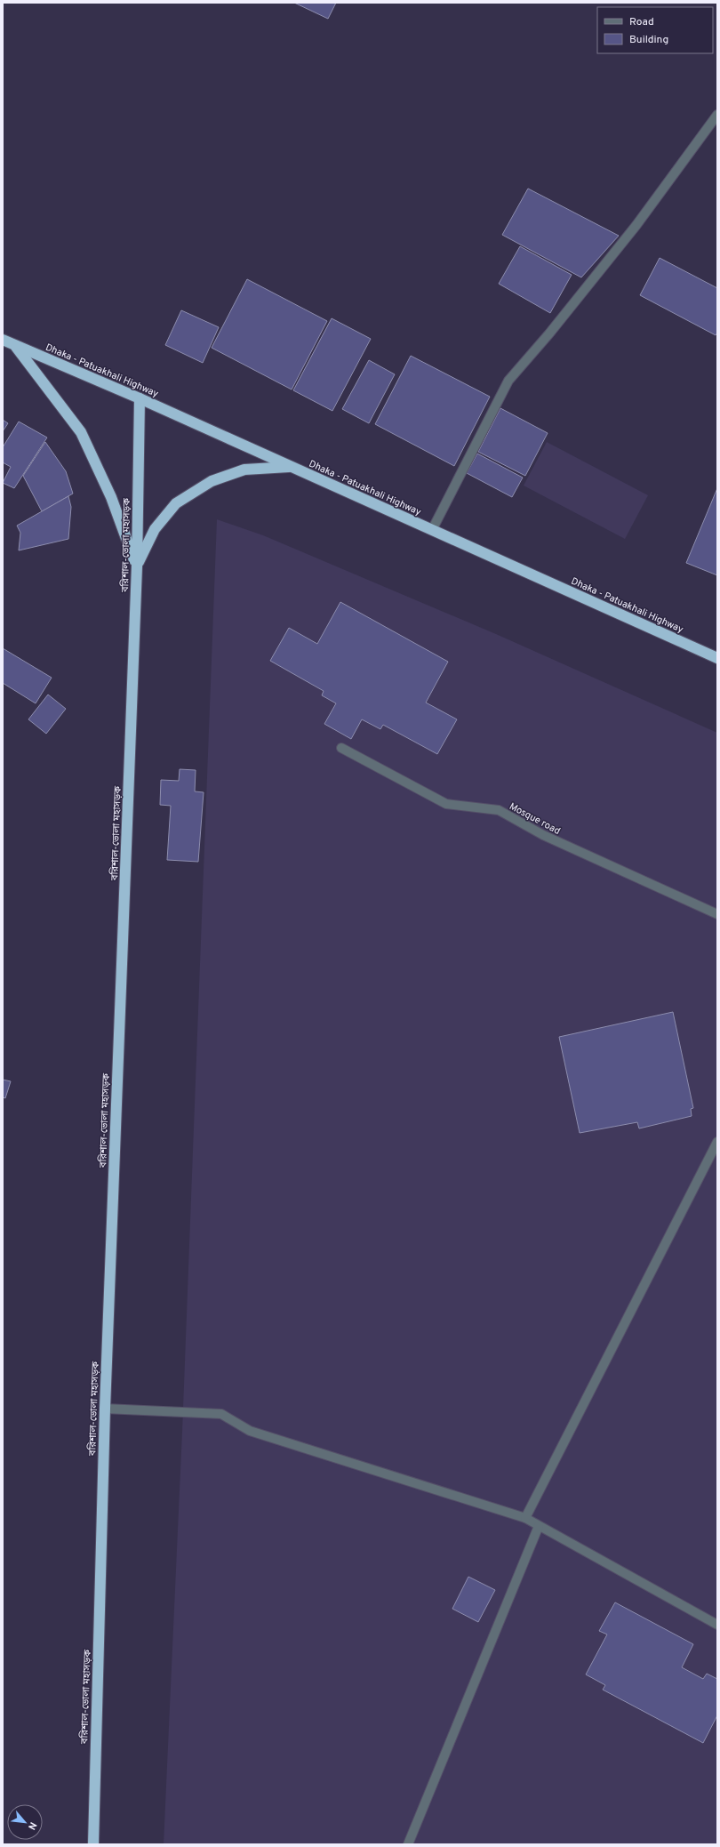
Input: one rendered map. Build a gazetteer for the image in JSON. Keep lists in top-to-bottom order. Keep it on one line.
{"streets":{"highway":["Dhaka - Patuakhali Highway","বরিশাল-ভোলা মহাসড়ক"],"street":["Mosque road"]},"crossings":[["Dhaka - Patuakhali Highway","বরিশাল-ভোলা মহাসড়ক"]],"legend":["Road","Building"],"north":"bottom right"}
